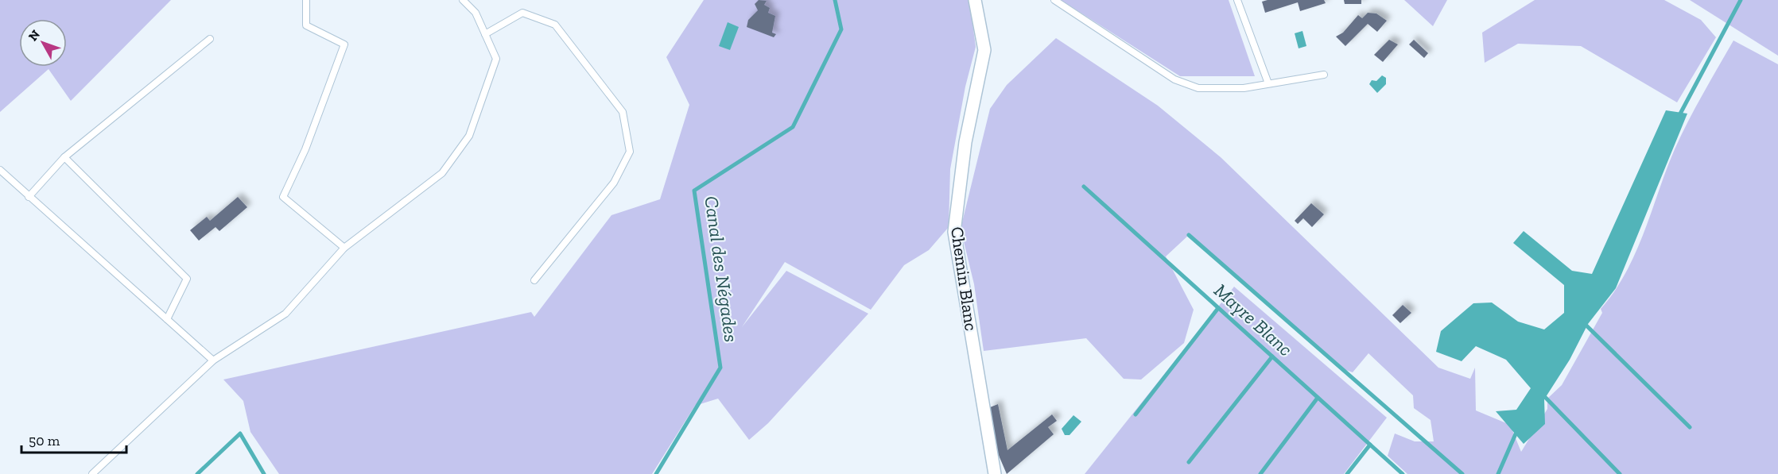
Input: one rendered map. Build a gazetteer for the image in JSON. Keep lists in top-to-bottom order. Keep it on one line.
{"streets":{"street":["Chemin Blanc"]},"water":["Canal des Négades","Mayre Blanc"],"scale_bar":"50 m","north":"top left"}
